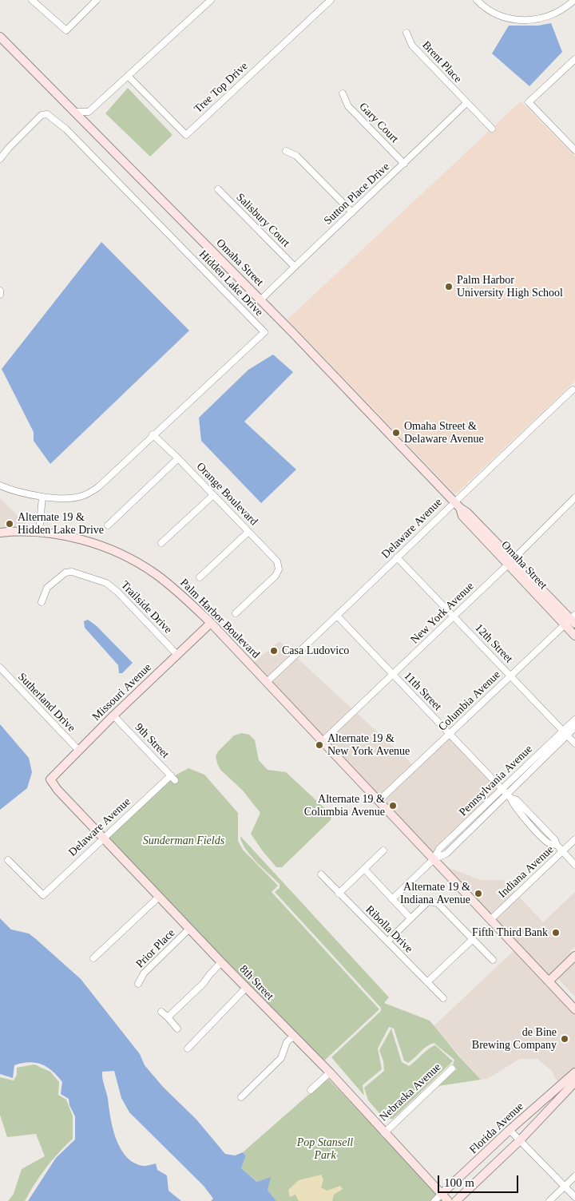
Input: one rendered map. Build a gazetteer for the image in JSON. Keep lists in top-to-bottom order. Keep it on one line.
{"streets":{"street":["Brent Place","Tree Top Drive","Gary Court","Sutton Place Drive","Salisbury Court","Omaha Street","Hidden Lake Drive","Orange Boulevard","Delaware Avenue","Trailside Drive","New York Avenue","Palm Harbor Boulevard","12th Street","11th Street","Missouri Avenue","Columbia Avenue","Sutherland Drive","9th Street","Pennsylvania Avenue","Indiana Avenue","Ribolla Drive","Prior Place","8th Street","Nebraska Avenue","Florida Avenue"]},"crossings":[["Brent Place","Sutton Place Drive"],["Gary Court","Sutton Place Drive"],["Sutton Place Drive","Salisbury Court"],["Sutton Place Drive","Omaha Street"],["Omaha Street","Delaware Avenue"],["Omaha Street","New York Avenue"],["Omaha Street","Columbia Avenue"],["Hidden Lake Drive","Orange Boulevard"],["Delaware Avenue","Palm Harbor Boulevard"],["Delaware Avenue","12th Street"],["Delaware Avenue","11th Street"],["Delaware Avenue","9th Street"],["Delaware Avenue","8th Street"],["Trailside Drive","Missouri Avenue"],["New York Avenue","Palm Harbor Boulevard"],["New York Avenue","12th Street"],["New York Avenue","11th Street"],["Palm Harbor Boulevard","Missouri Avenue"],["Palm Harbor Boulevard","Columbia Avenue"],["Palm Harbor Boulevard","Pennsylvania Avenue"],["12th Street","Columbia Avenue"],["12th Street","Pennsylvania Avenue"],["11th Street","Columbia Avenue"],["11th Street","Pennsylvania Avenue"],["11th Street","Indiana Avenue"],["Missouri Avenue","Sutherland Drive"],["Missouri Avenue","9th Street"],["Missouri Avenue","8th Street"],["Prior Place","8th Street"],["8th Street","Nebraska Avenue"],["8th Street","Florida Avenue"]],"parks":["Sunderman Fields","Pop Stansell Park"],"places":["Palm Harbor University High School","Omaha Street & Delaware Avenue","Alternate 19 & Hidden Lake Drive","Casa Ludovico","Alternate 19 & New York Avenue","Alternate 19 & Columbia Avenue","Alternate 19 & Indiana Avenue","Fifth Third Bank","de Bine Brewing Company"],"scale_bar":"100 m"}
